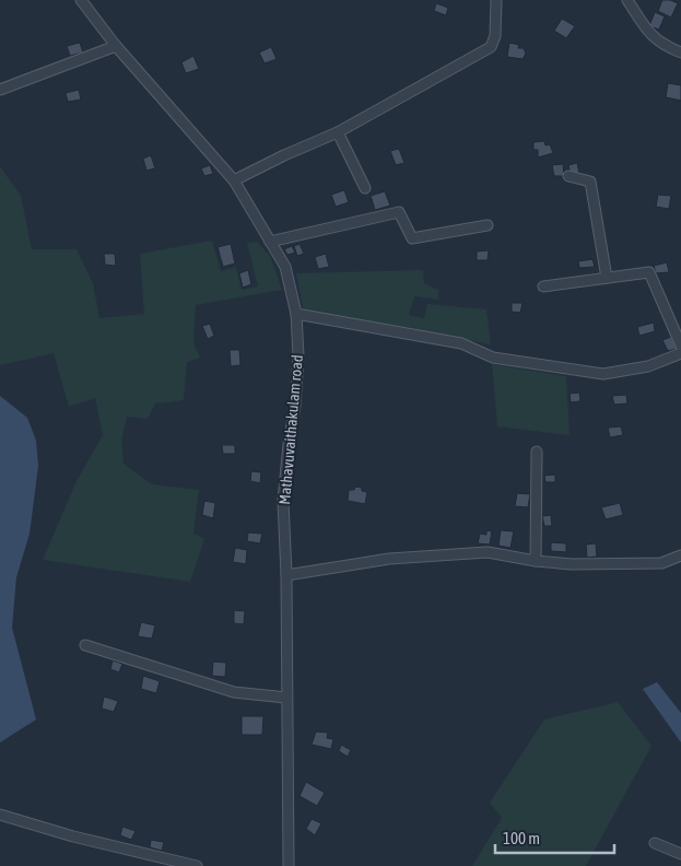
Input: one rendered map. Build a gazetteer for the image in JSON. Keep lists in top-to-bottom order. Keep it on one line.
{"streets":{"street":["Mathavuvaithakulam road"]},"scale_bar":"100 m"}
